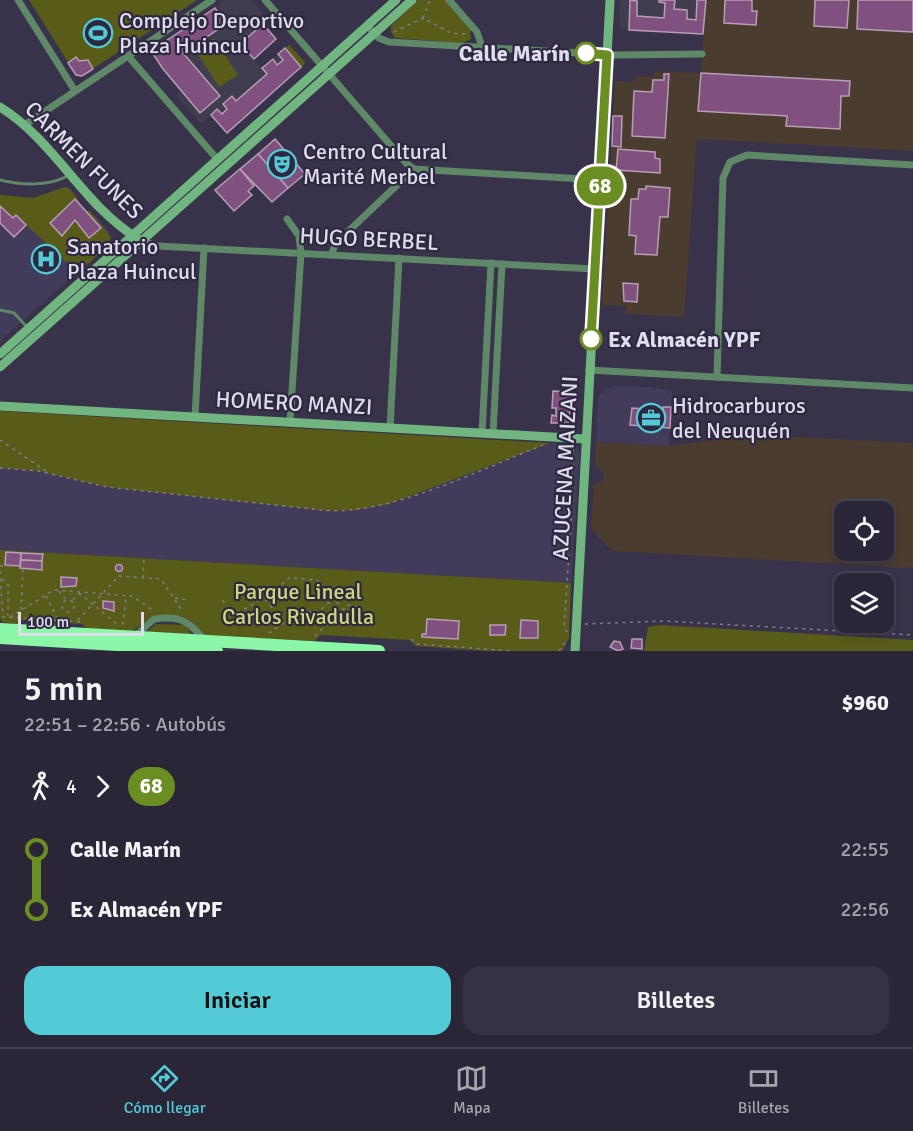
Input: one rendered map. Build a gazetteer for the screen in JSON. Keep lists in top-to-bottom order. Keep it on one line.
{"streets":{"main road":["CARMEN FUNES","HOMERO MANZI","AZUCENA MAIZANI"],"street":["HUGO BERBEL"]},"crossings":[["CARMEN FUNES","HUGO BERBEL"],["HUGO BERBEL","AZUCENA MAIZANI"],["HOMERO MANZI","AZUCENA MAIZANI"]],"parks":["Parque Lineal Carlos Rivadulla"],"places":{"sports":["Complejo Deportivo Plaza Huincul"],"other":["Calle Marín","Ex Almacén YPF"],"theatre":["Centro Cultural Marité Merbel"],"hospital":["Sanatorio Plaza Huincul"],"office":["Hidrocarburos del Neuquén"]},"lines":["bus line 68"],"scale_bar":"100 m","page":{"on_map":"68","scale":"100 m","heading":["5 min","22:51 – 22:56 · Autobús","$960"],"legs":["4","68"],"list":[{"name":"Calle Marín","value":"22:55"},{"name":"Ex Almacén YPF","value":"22:56"}],"buttons":["Iniciar","Billetes"],"tabs":["Cómo llegar","Mapa","Billetes"]}}
